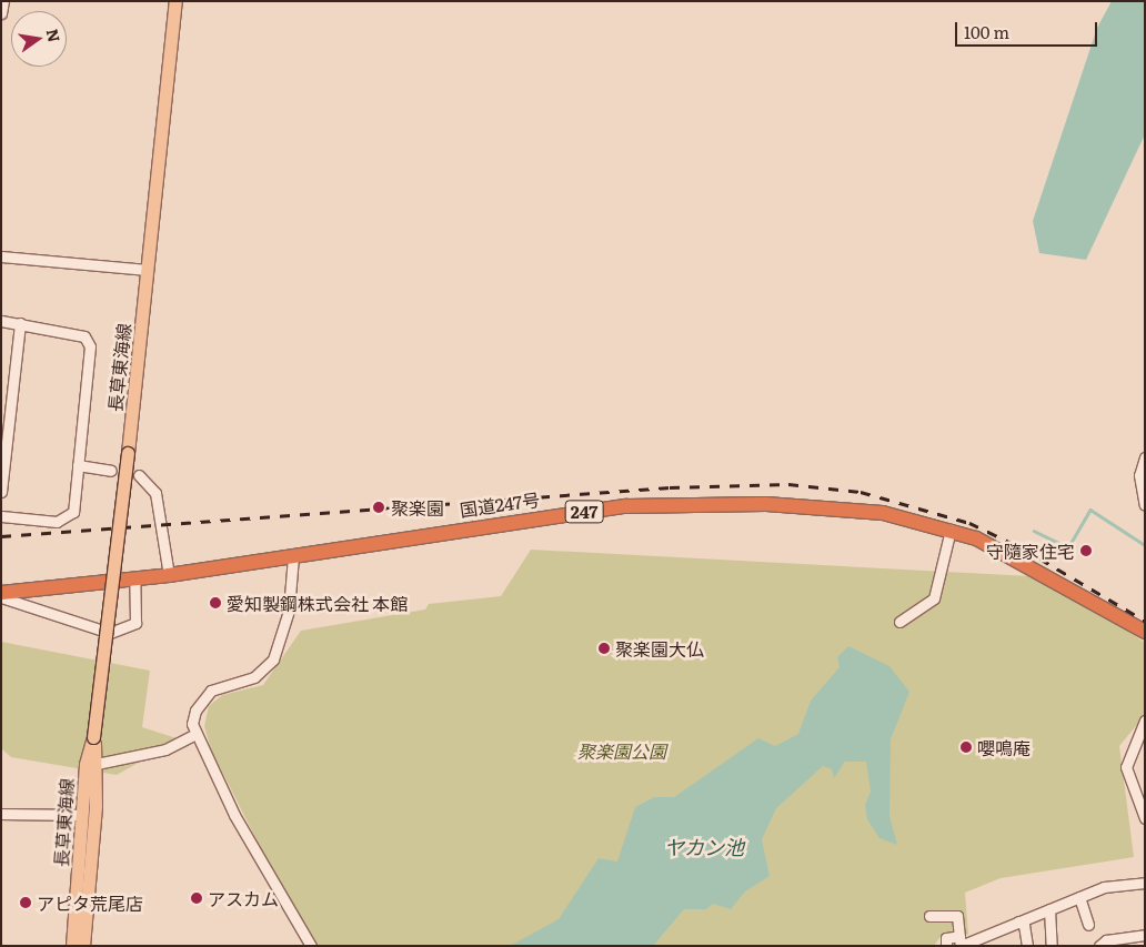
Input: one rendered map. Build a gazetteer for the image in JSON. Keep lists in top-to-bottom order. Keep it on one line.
{"streets":{"highway":["国道247号","247"],"main road":["長草東海線"]},"water":["ヤカン池"],"parks":["聚楽園公園"],"places":["聚楽園","守隨家住宅","愛知製鋼株式会社 本館","聚楽園大仏","嚶鳴庵","アスカム","アピタ荒尾店"],"scale_bar":"100 m","north":"right"}
